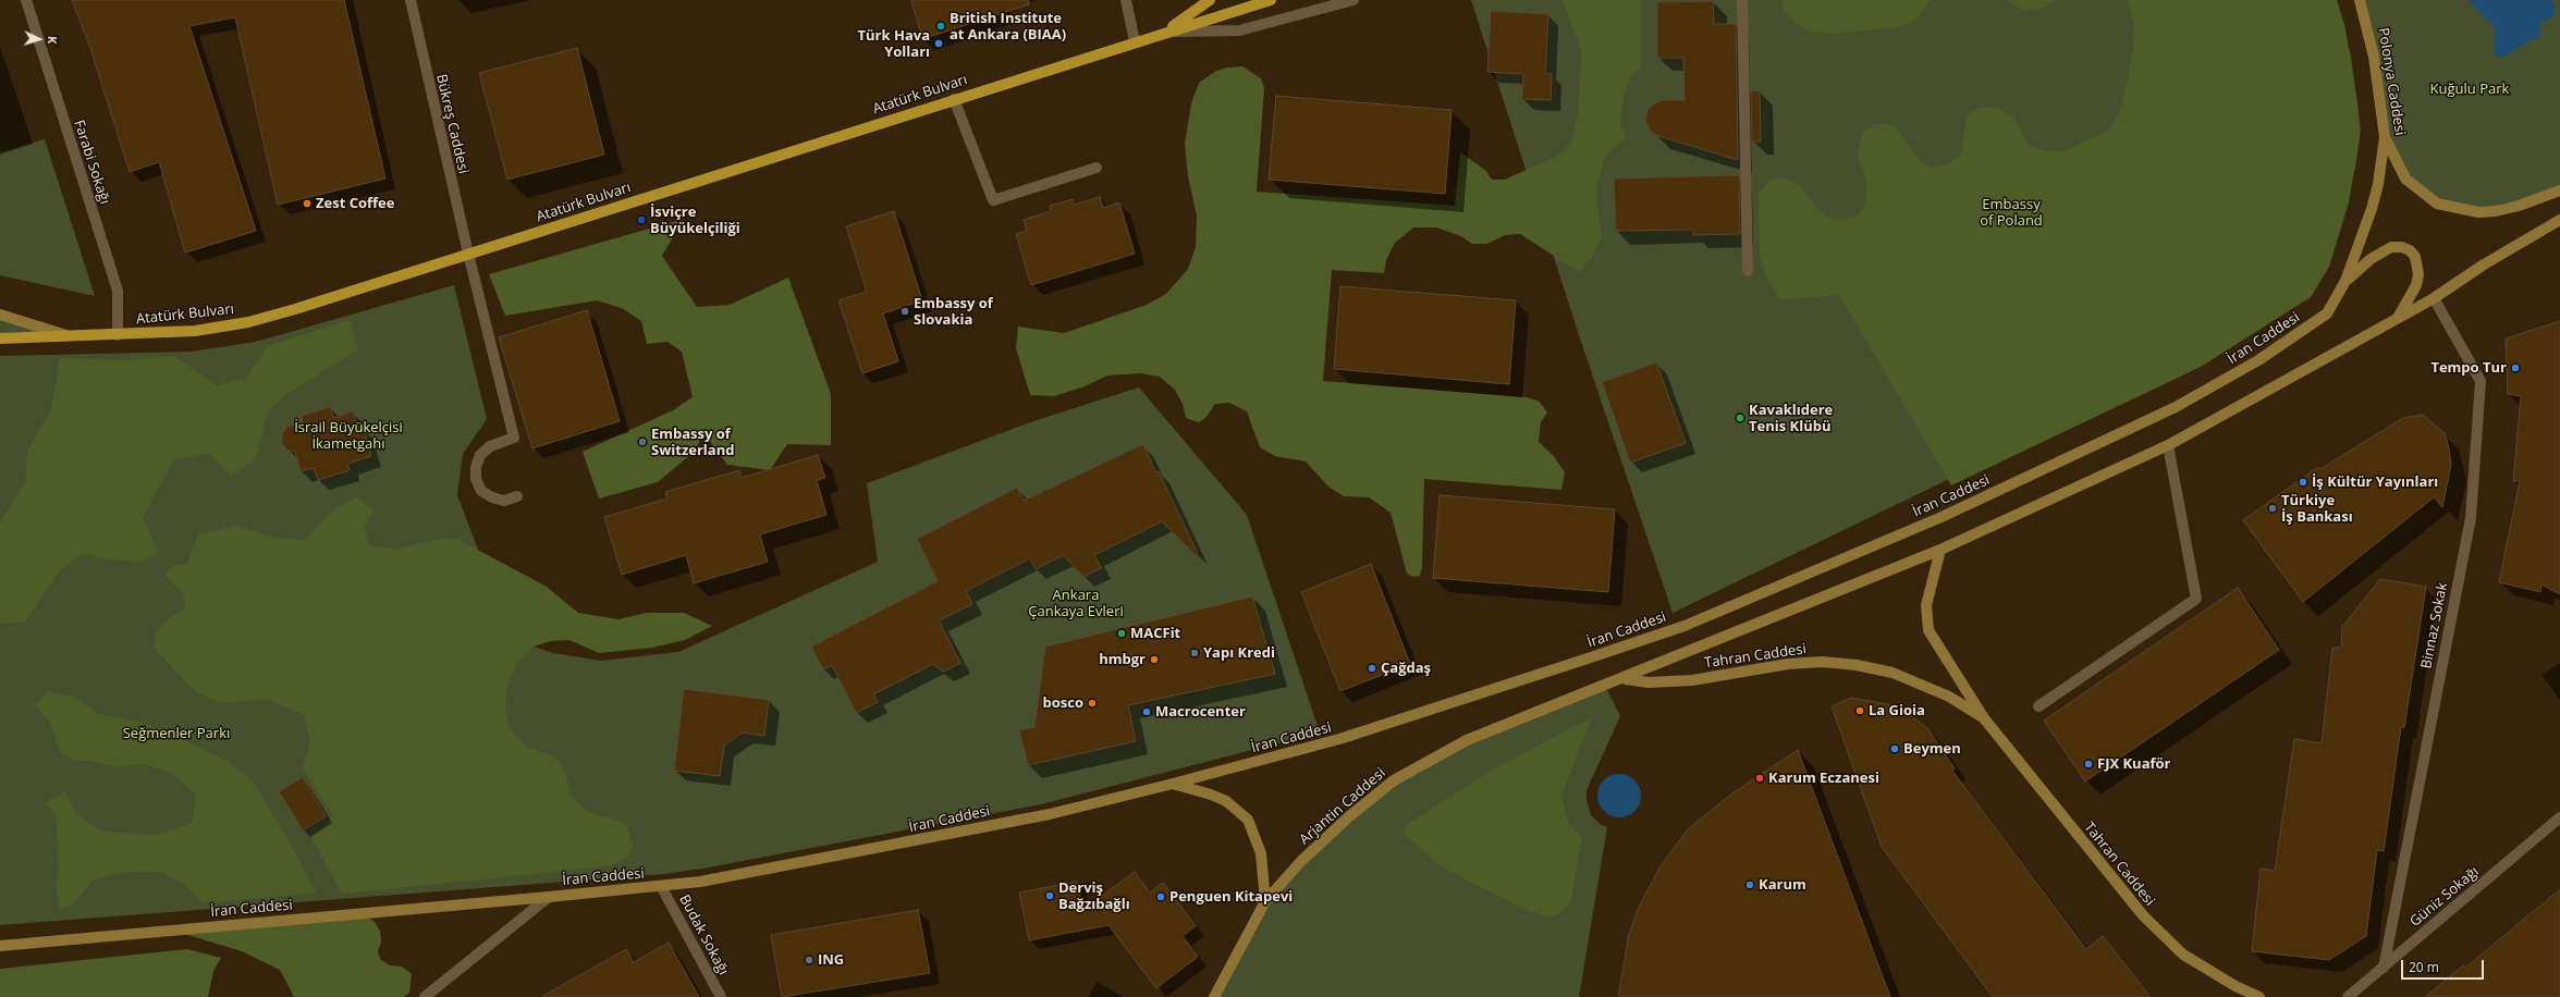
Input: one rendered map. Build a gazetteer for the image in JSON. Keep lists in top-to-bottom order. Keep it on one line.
{"streets":{"main road":["Polonya Caddesi","Atatürk Bulvarı","İran Caddesi","Tahran Caddesi","Arjantin Caddesi"],"street":["Bükreş Caddesi","Farabi Sokağı","Binnaz Sokak","Güniz Sokağı","Budak Sokağı"]},"crossings":[["Polonya Caddesi","İran Caddesi"],["Atatürk Bulvarı","Bükreş Caddesi"],["Atatürk Bulvarı","Farabi Sokağı"],["İran Caddesi","Budak Sokağı"],["Binnaz Sokak","Güniz Sokağı"],["Tahran Caddesi","Arjantin Caddesi"]],"parks":["Kuğulu Park","Embassy of Poland","İsrail Büyükelçisi İkametgahı","Ankara Çankaya Evleri","Seğmenler Parkı"],"places":["British Institute at Ankara (BIAA)","Türk Hava Yolları","Zest Coffee","İsviçre Büyükelçiliği","Embassy of Slovakia","Tempo Tur","Kavaklıdere Tenis Klübü","Embassy of Switzerland","İş Kültür Yayınları","Türkiye İş Bankası","MACFit","Yapı Kredi","hmbgr","Çağdaş","bosco","La Gioia","Macrocenter","Beymen","FJX Kuaför","Karum Eczanesi","Karum","Derviş Bağzıbağlı","Penguen Kitapevi","ING"],"scale_bar":"20 m","north":"right"}
